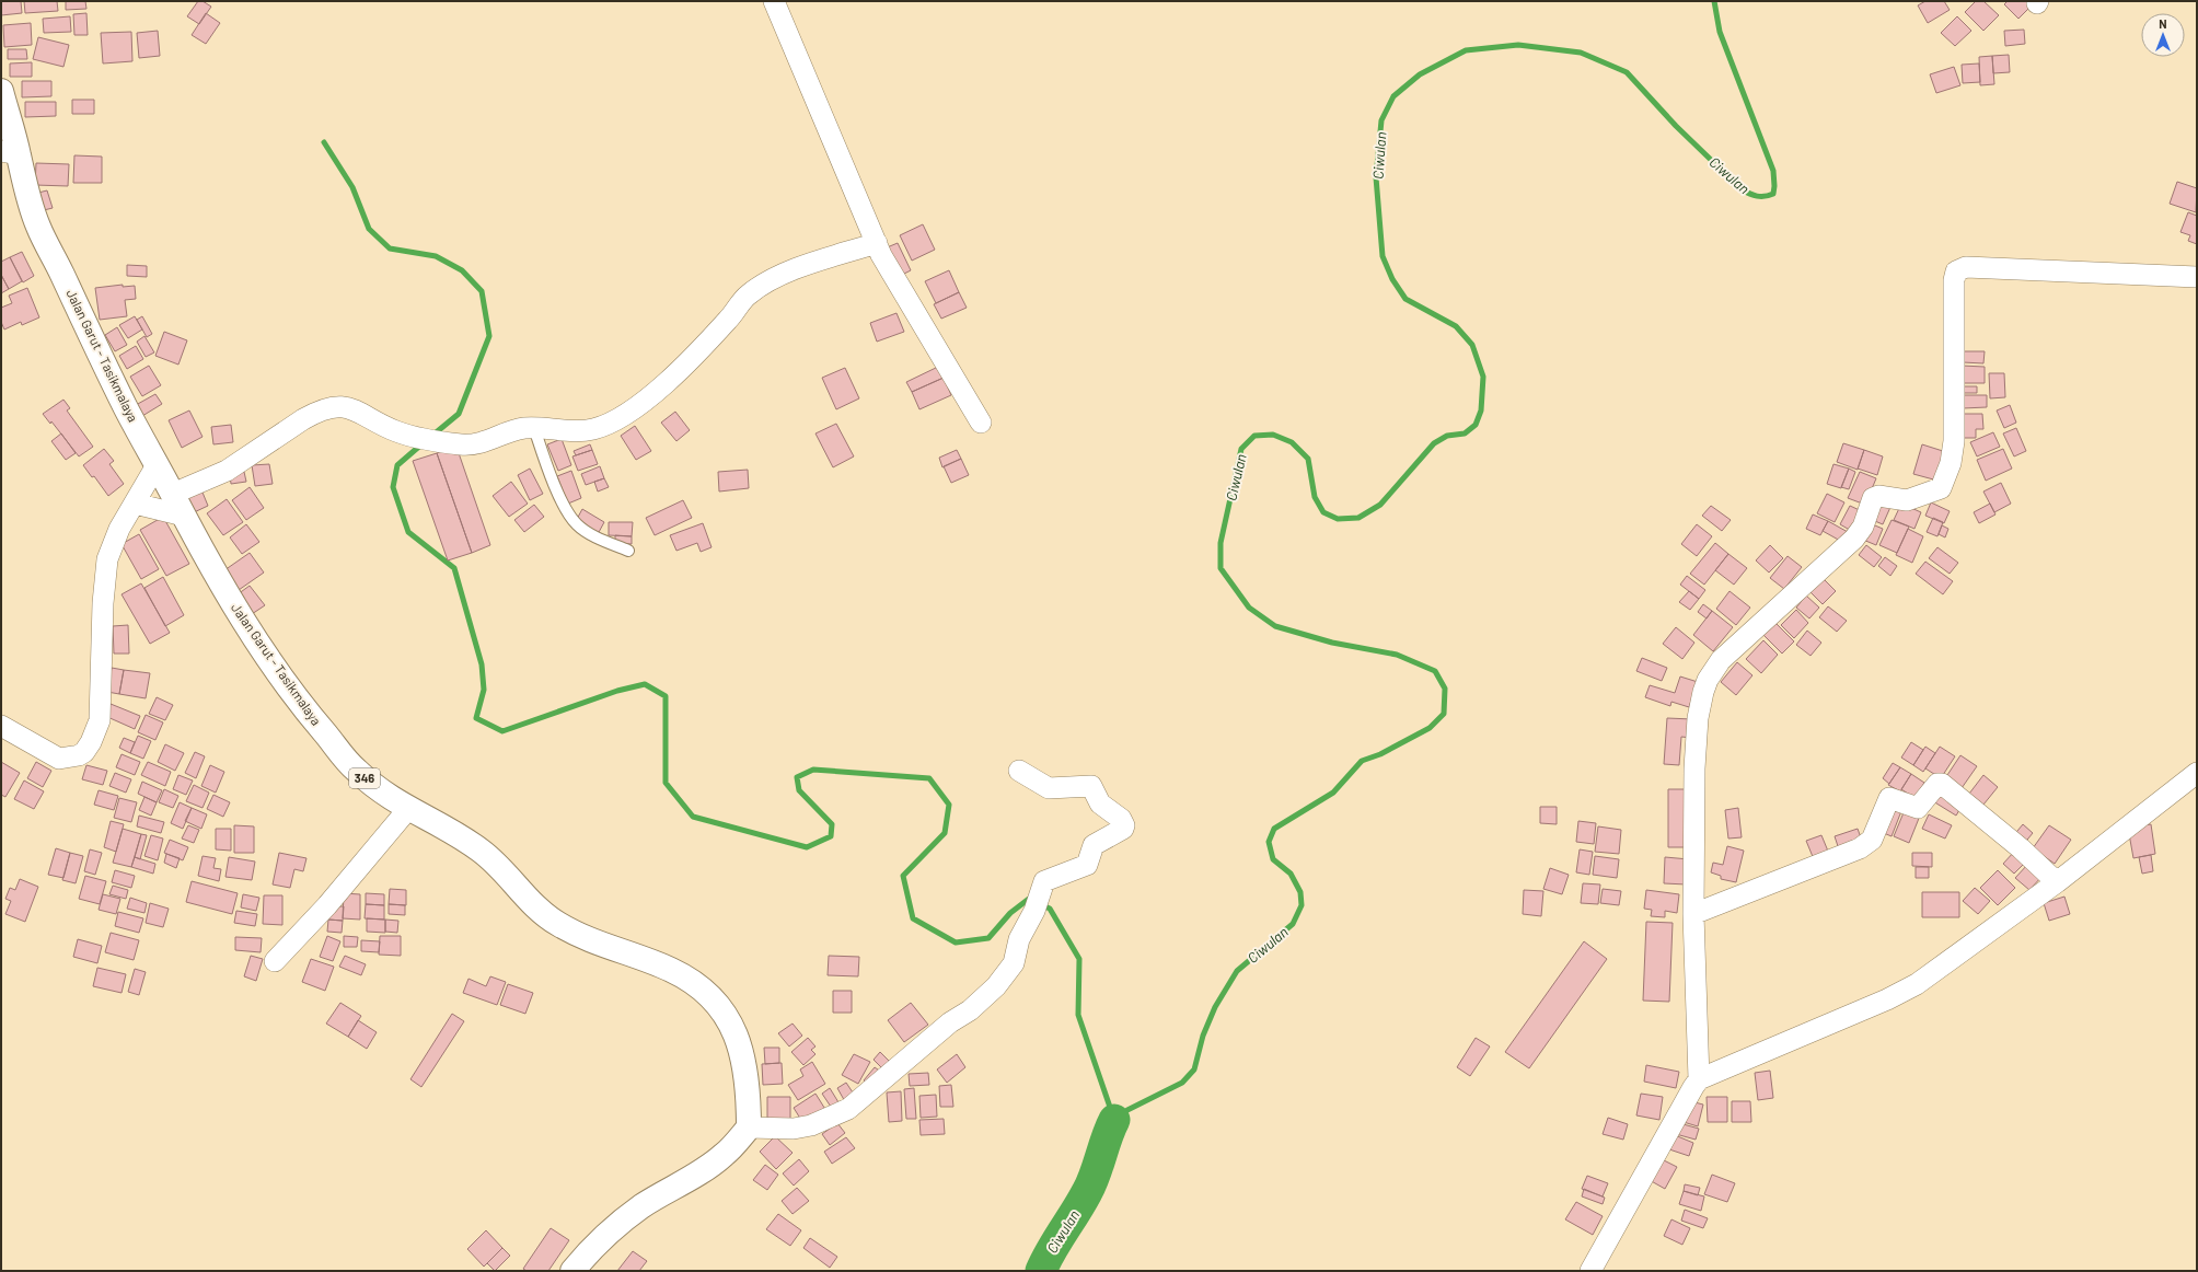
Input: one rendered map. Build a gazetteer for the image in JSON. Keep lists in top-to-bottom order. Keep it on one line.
{"streets":{"main road":["Jalan Garut - Tasikmalaya","346"]},"water":["Ciwulan"],"north":"top"}
